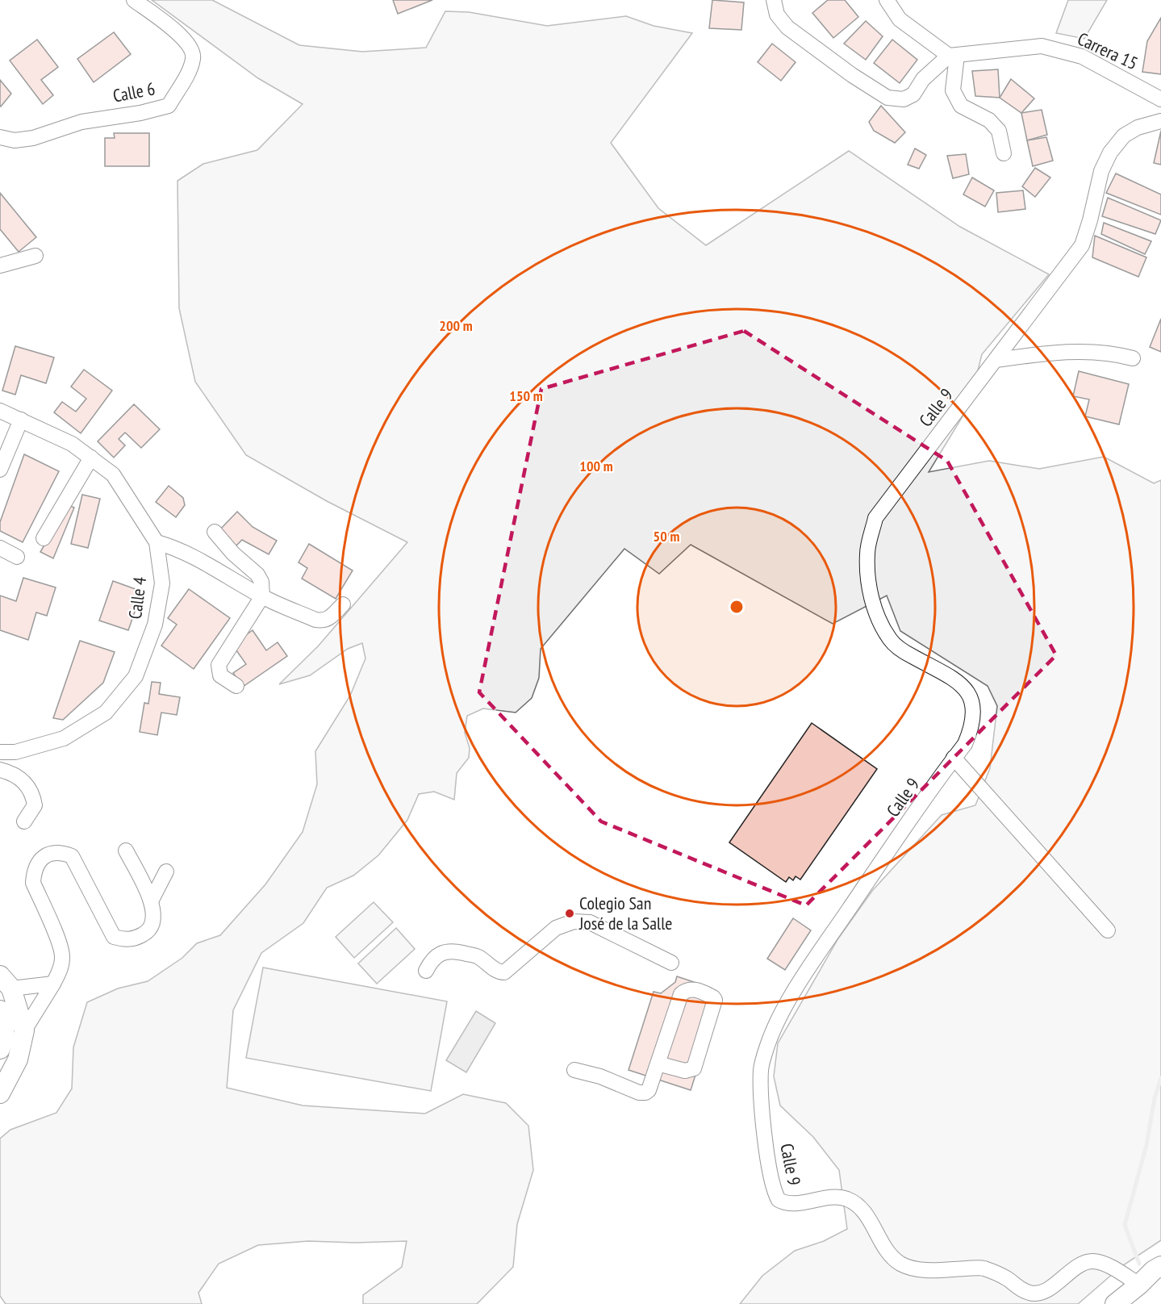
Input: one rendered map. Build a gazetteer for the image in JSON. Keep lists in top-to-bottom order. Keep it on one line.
{"streets":{"street":["Carrera 15","Calle 6","Calle 9","Calle 4"]},"places":["Colegio San José de la Salle"],"rings":["200 m","150 m","100 m","50 m"]}
